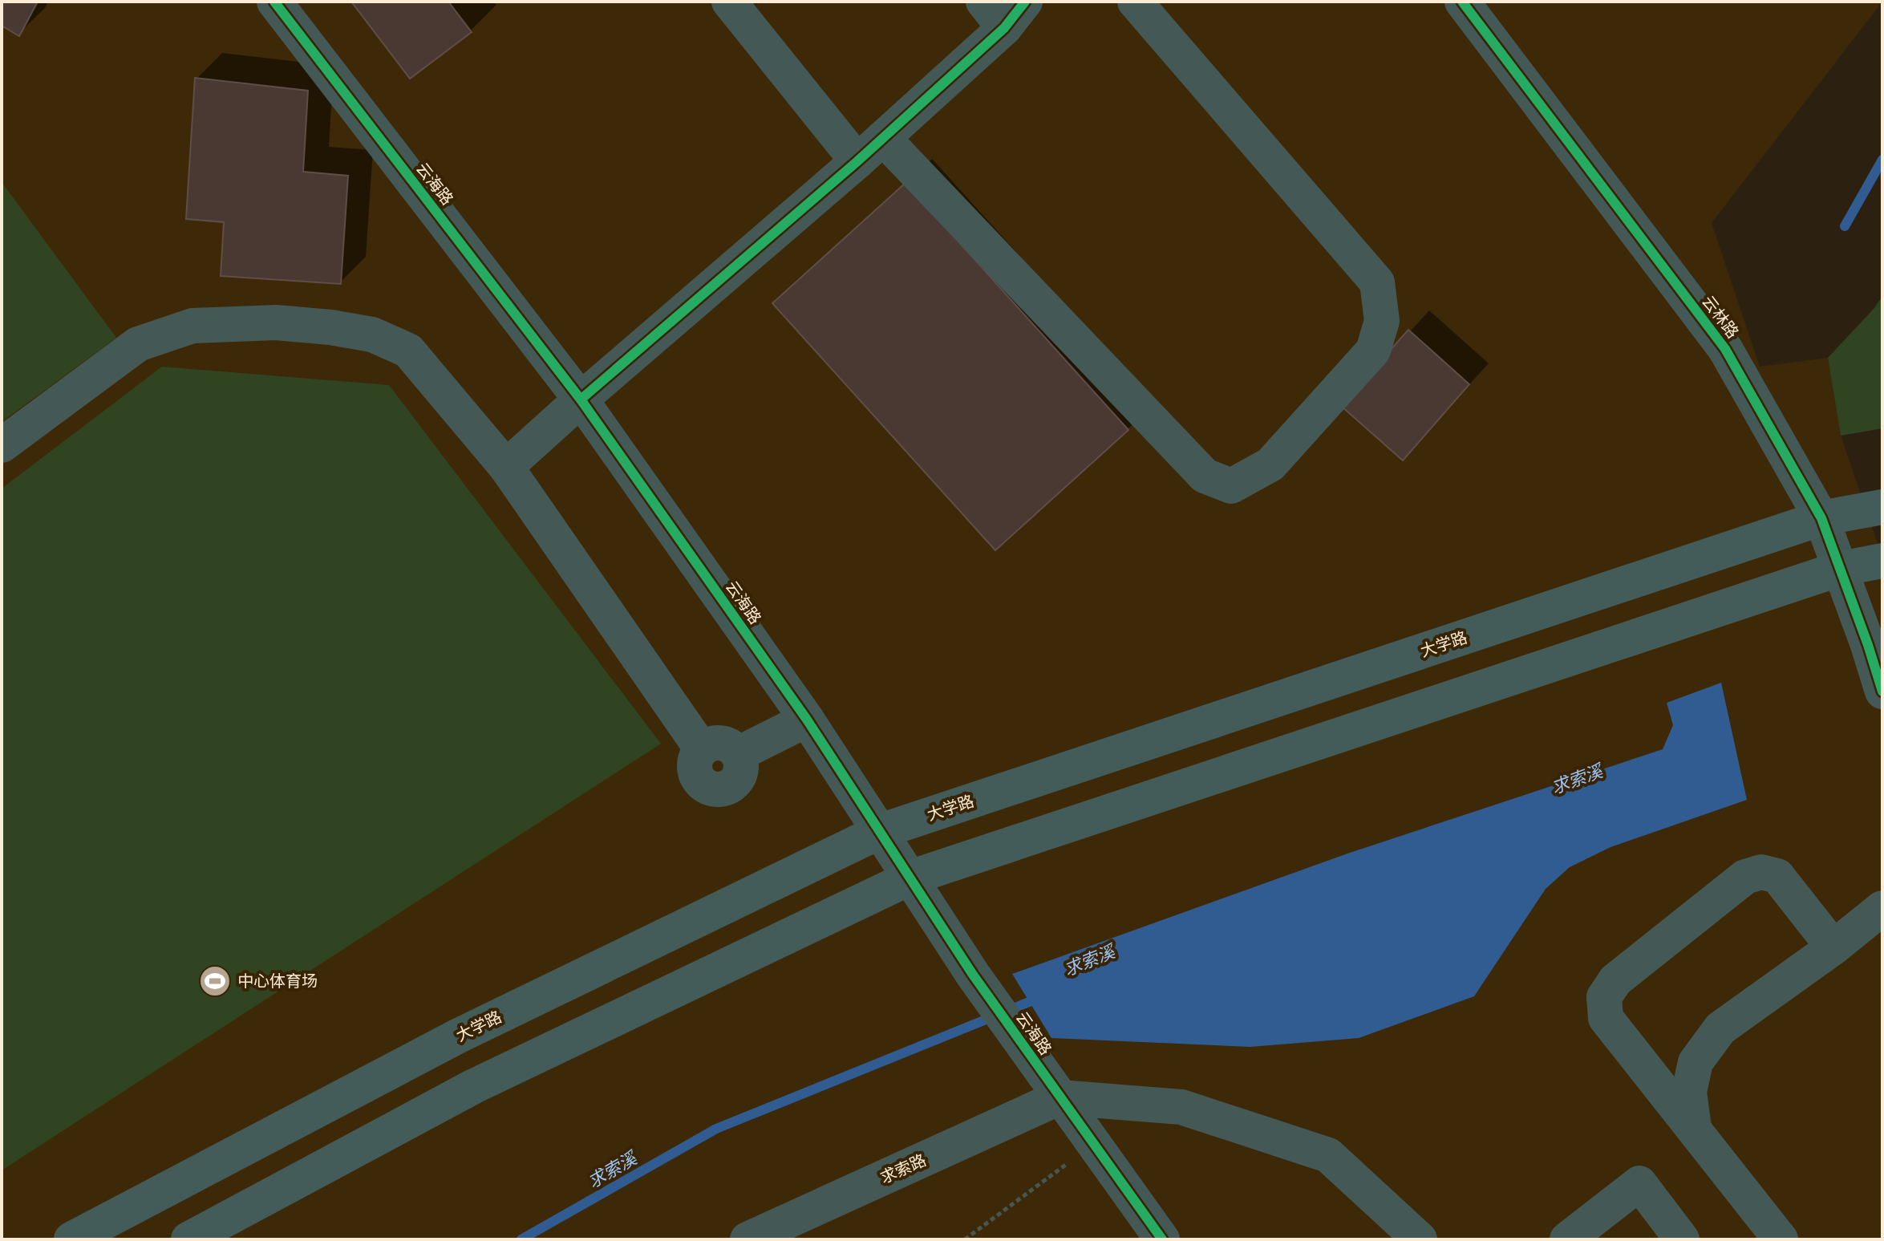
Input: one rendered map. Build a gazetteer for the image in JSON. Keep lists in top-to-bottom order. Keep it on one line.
{"streets":{"main road":["大学路"],"street":["云海路","云林路","求索路"]},"crossings":[["云海路","大学路"],["云海路","求索路"],["云林路","大学路"]],"water":["求索溪"],"places":{"sports":["中心体育场"]}}
